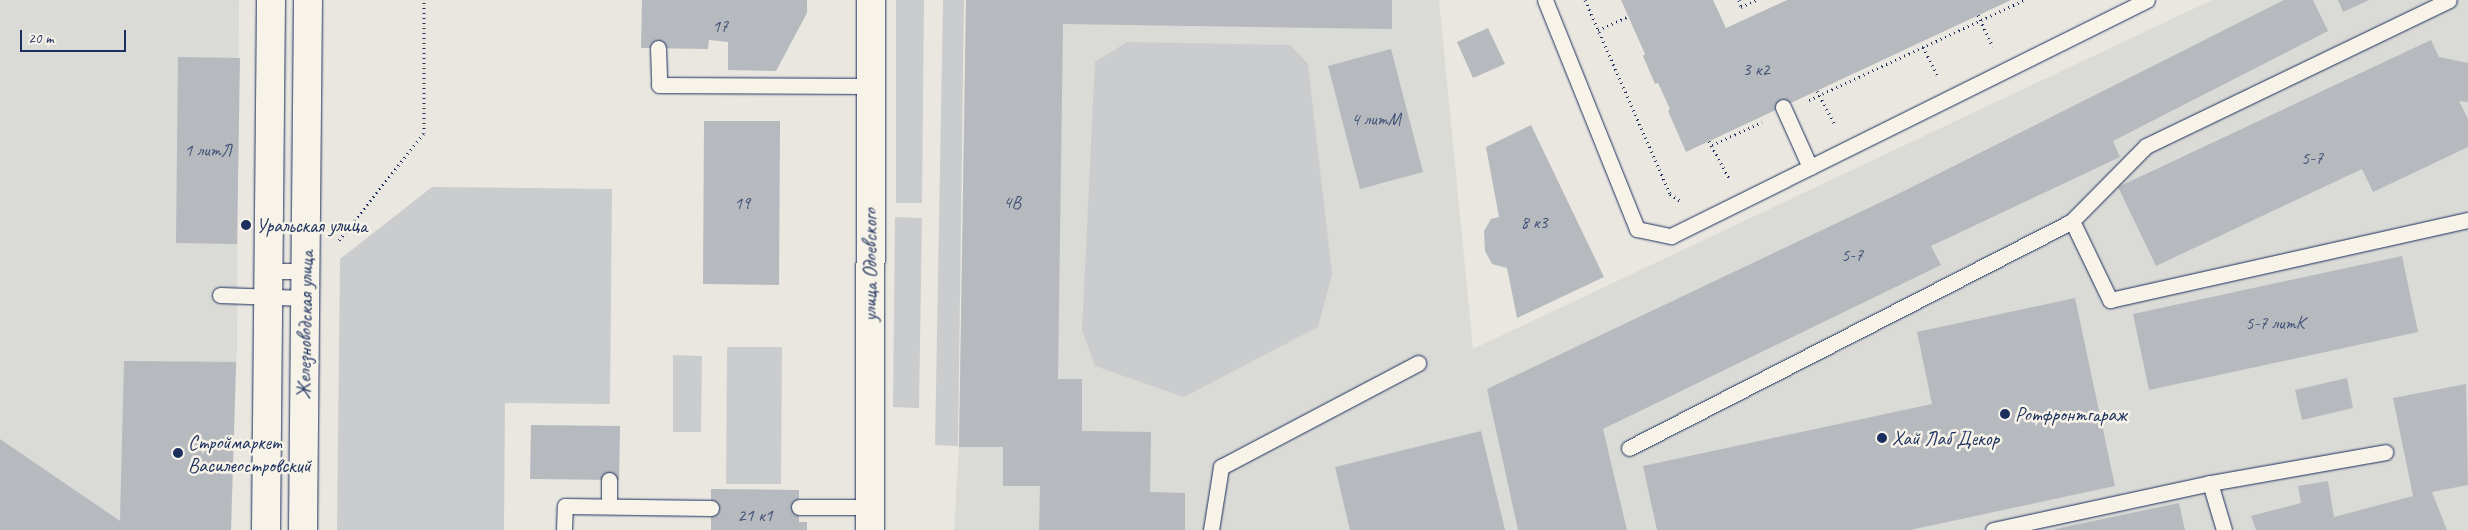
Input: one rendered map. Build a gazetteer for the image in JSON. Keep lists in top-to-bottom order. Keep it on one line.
{"streets":{"street":["улица Одоевского","Железноводская улица"]},"places":["Уральская улица","Ротфронтгараж","Хай Лаб Декор","Строймаркет Василеостровский"],"house_numbers":["17","3 к2","4 литМ","1 литЛ","5-7","4В","19","8 к3","5-7","5-7 литК","21 к1"],"scale_bar":"20 m"}
